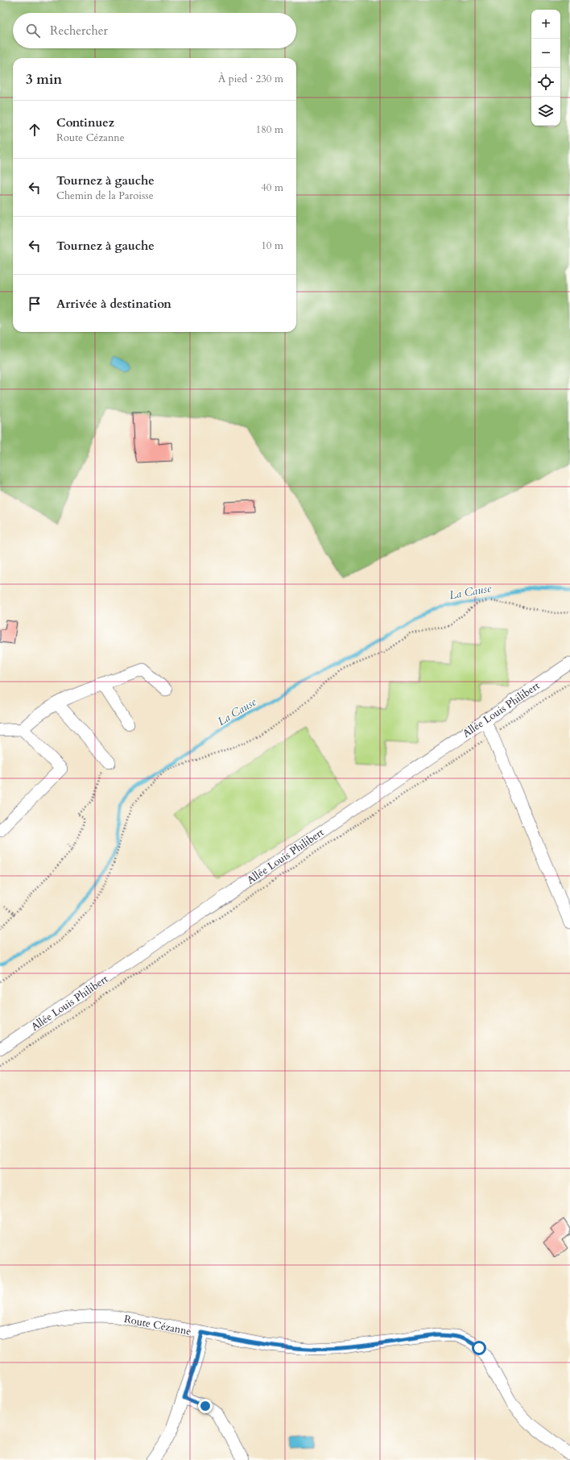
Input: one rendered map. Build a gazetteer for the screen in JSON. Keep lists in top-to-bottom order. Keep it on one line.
{"streets":{"street":["Allée Louis Philibert","Route Cézanne"]},"water":["La Cause"],"page":{"map_buttons":["+","−"],"search":"Rechercher","heading":["3 min","À pied · 230 m"],"list":[["Continuez","Route Cézanne","180 m"],["Tournez à gauche","Chemin de la Paroisse","40 m"],["Tournez à gauche","10 m"],"Arrivée à destination"]}}
